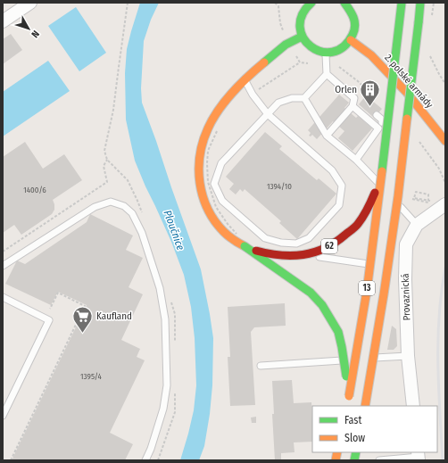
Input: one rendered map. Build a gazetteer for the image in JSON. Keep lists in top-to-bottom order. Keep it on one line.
{"streets":{"main road":["2. polské armády","62","13"],"street":["Provaznická"]},"crossings":[["62","13"]],"water":["Ploučnice"],"places":{"building":["Orlen"],"supermarket":["Kaufland"]},"house_numbers":["1394/10","1400/6","1395/4"],"legend":["Fast","Slow"],"north":"bottom right"}
